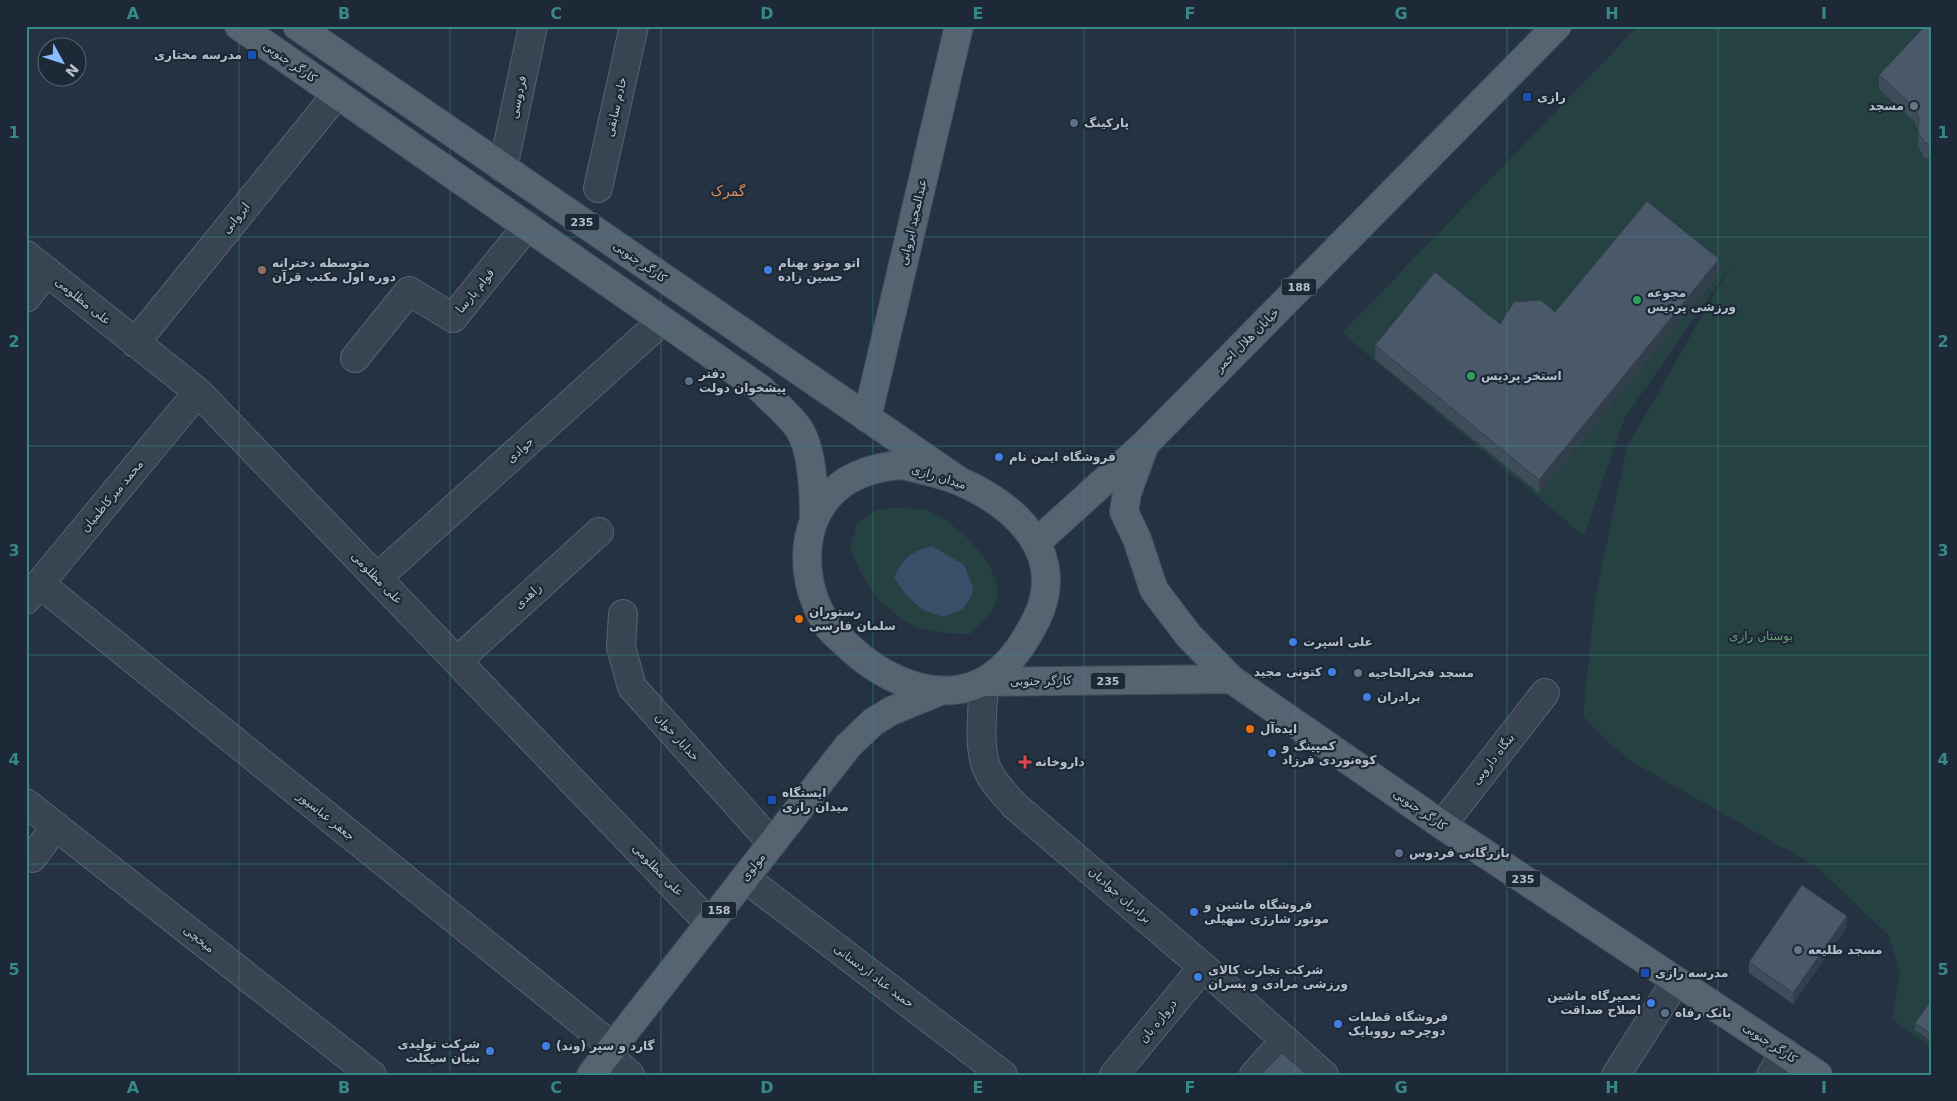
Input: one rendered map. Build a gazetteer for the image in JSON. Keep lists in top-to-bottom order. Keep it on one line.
{"streets":{"main road":["کارگر جنوبی","235","عبدالمجید ایروانی","188","خیابان هلال احمر","میدان رازی","مولوی","158"],"street":["فردوسی","خادم سابقی","ایروانی","قوام پارسا","علی مظلومی","جوادی","محمد میرکاظمیان","زاهدی","خدایار خوان","بنگاه داروبی","جعفر عباسپور","برادران جوادیان","میخچی","حمید عباد اردستانی","دروازه بان"]},"crossings":[["کارگر جنوبی","فردوسی"],["کارگر جنوبی","ایروانی"],["کارگر جنوبی","عبدالمجید ایروانی"],["کارگر جنوبی","قوام پارسا"],["کارگر جنوبی","جوادی"],["کارگر جنوبی","میدان رازی"],["کارگر جنوبی","بنگاه داروبی"],["کارگر جنوبی","برادران جوادیان"],["ایروانی","علی مظلومی"],["علی مظلومی","جوادی"],["علی مظلومی","محمد میرکاظمیان"],["علی مظلومی","زاهدی"],["علی مظلومی","مولوی"],["خیابان هلال احمر","میدان رازی"],["میدان رازی","مولوی"],["میدان رازی","برادران جوادیان"],["محمد میرکاظمیان","جعفر عباسپور"],["خدایار خوان","مولوی"],["جعفر عباسپور","مولوی"],["مولوی","حمید عباد اردستانی"],["برادران جوادیان","دروازه بان"]],"districts":["گمرک"],"parks":["بوستان رازی"],"places":{"transit":["مدرسه مختاری","رازی","ایستگاه میدان رازی","مدرسه رازی"],"other":["مسجد","پارکینگ","متوسطه دخترانه دوره اول مکتب قرآن","اتو موتو بهنام حسین زاده","مجوعه ورزشی پردیس","استخر پردیس","دفتر پیشخوان دولت","فروشگاه ایمن نام","رستوران سلمان فارسی","علی اسپرت","کتونی مجید","مسجد فخرالحاجیه","برادران","ایده‌آل","کمپینگ و کوه‌نوردی فرزاد","بازرگانی فردوس","فروشگاه ماشين و موتور شارژی سهيلی","مسجد طلیعه","شرکت تجارت کالای ورزشی مرادی و پسران","تعمیرگاه ماشین اصلاح صداقت","بانک رفاه","فروشگاه قطعات دوچرخه رووبایک","گارد و سپر (وند)","شرکت تولیدی بنیان سیکلت"],"health":["داروخانه"]},"north":"bottom right","grid":{"columns":["A","B","C","D","E","F","G","H","I"],"rows":["1","2","3","4","5"]}}
